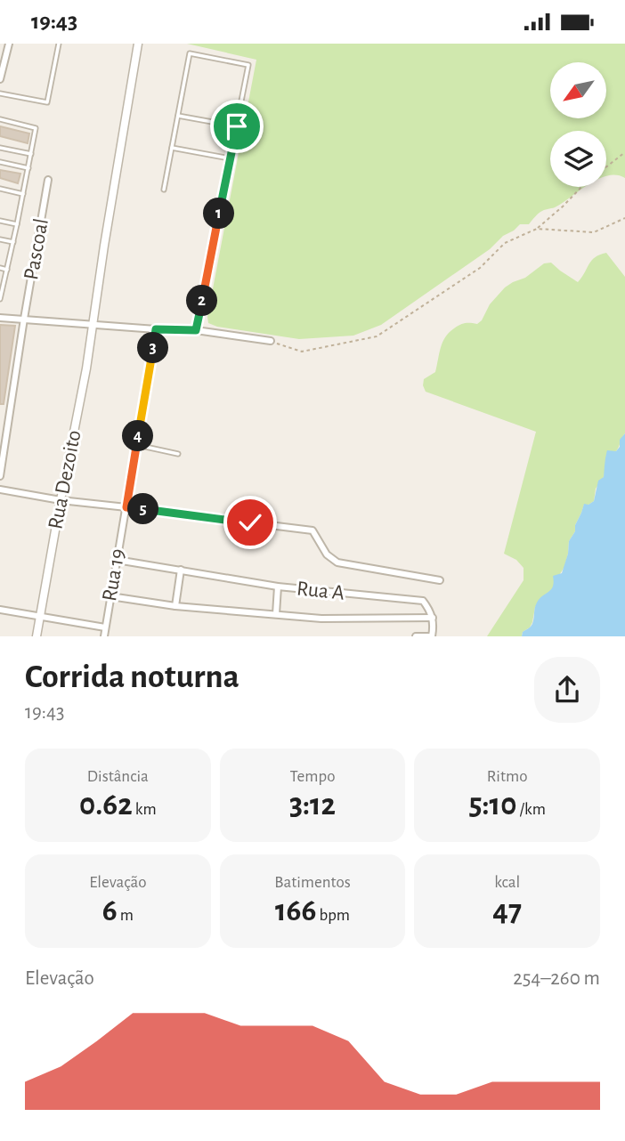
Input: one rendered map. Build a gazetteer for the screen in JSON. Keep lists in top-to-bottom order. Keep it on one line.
{"streets":{"street":["Pascoal","Rua Dezoito","Rua 19","Rua A"]},"crossings":[["Rua 19","Rua A"]],"north":"bottom left","page":{"status":"19:43","pins":["1","2","3","4","5"],"heading":["Corrida noturna","19:43"],"stats":[["Distância","0.62 km"],["Tempo","3:12"],["Ritmo","5:10 /km"],["Elevação","6 m"],["Batimentos","166 bpm"],["kcal","47"]],"chart":["Elevação","254–260 m"]}}
